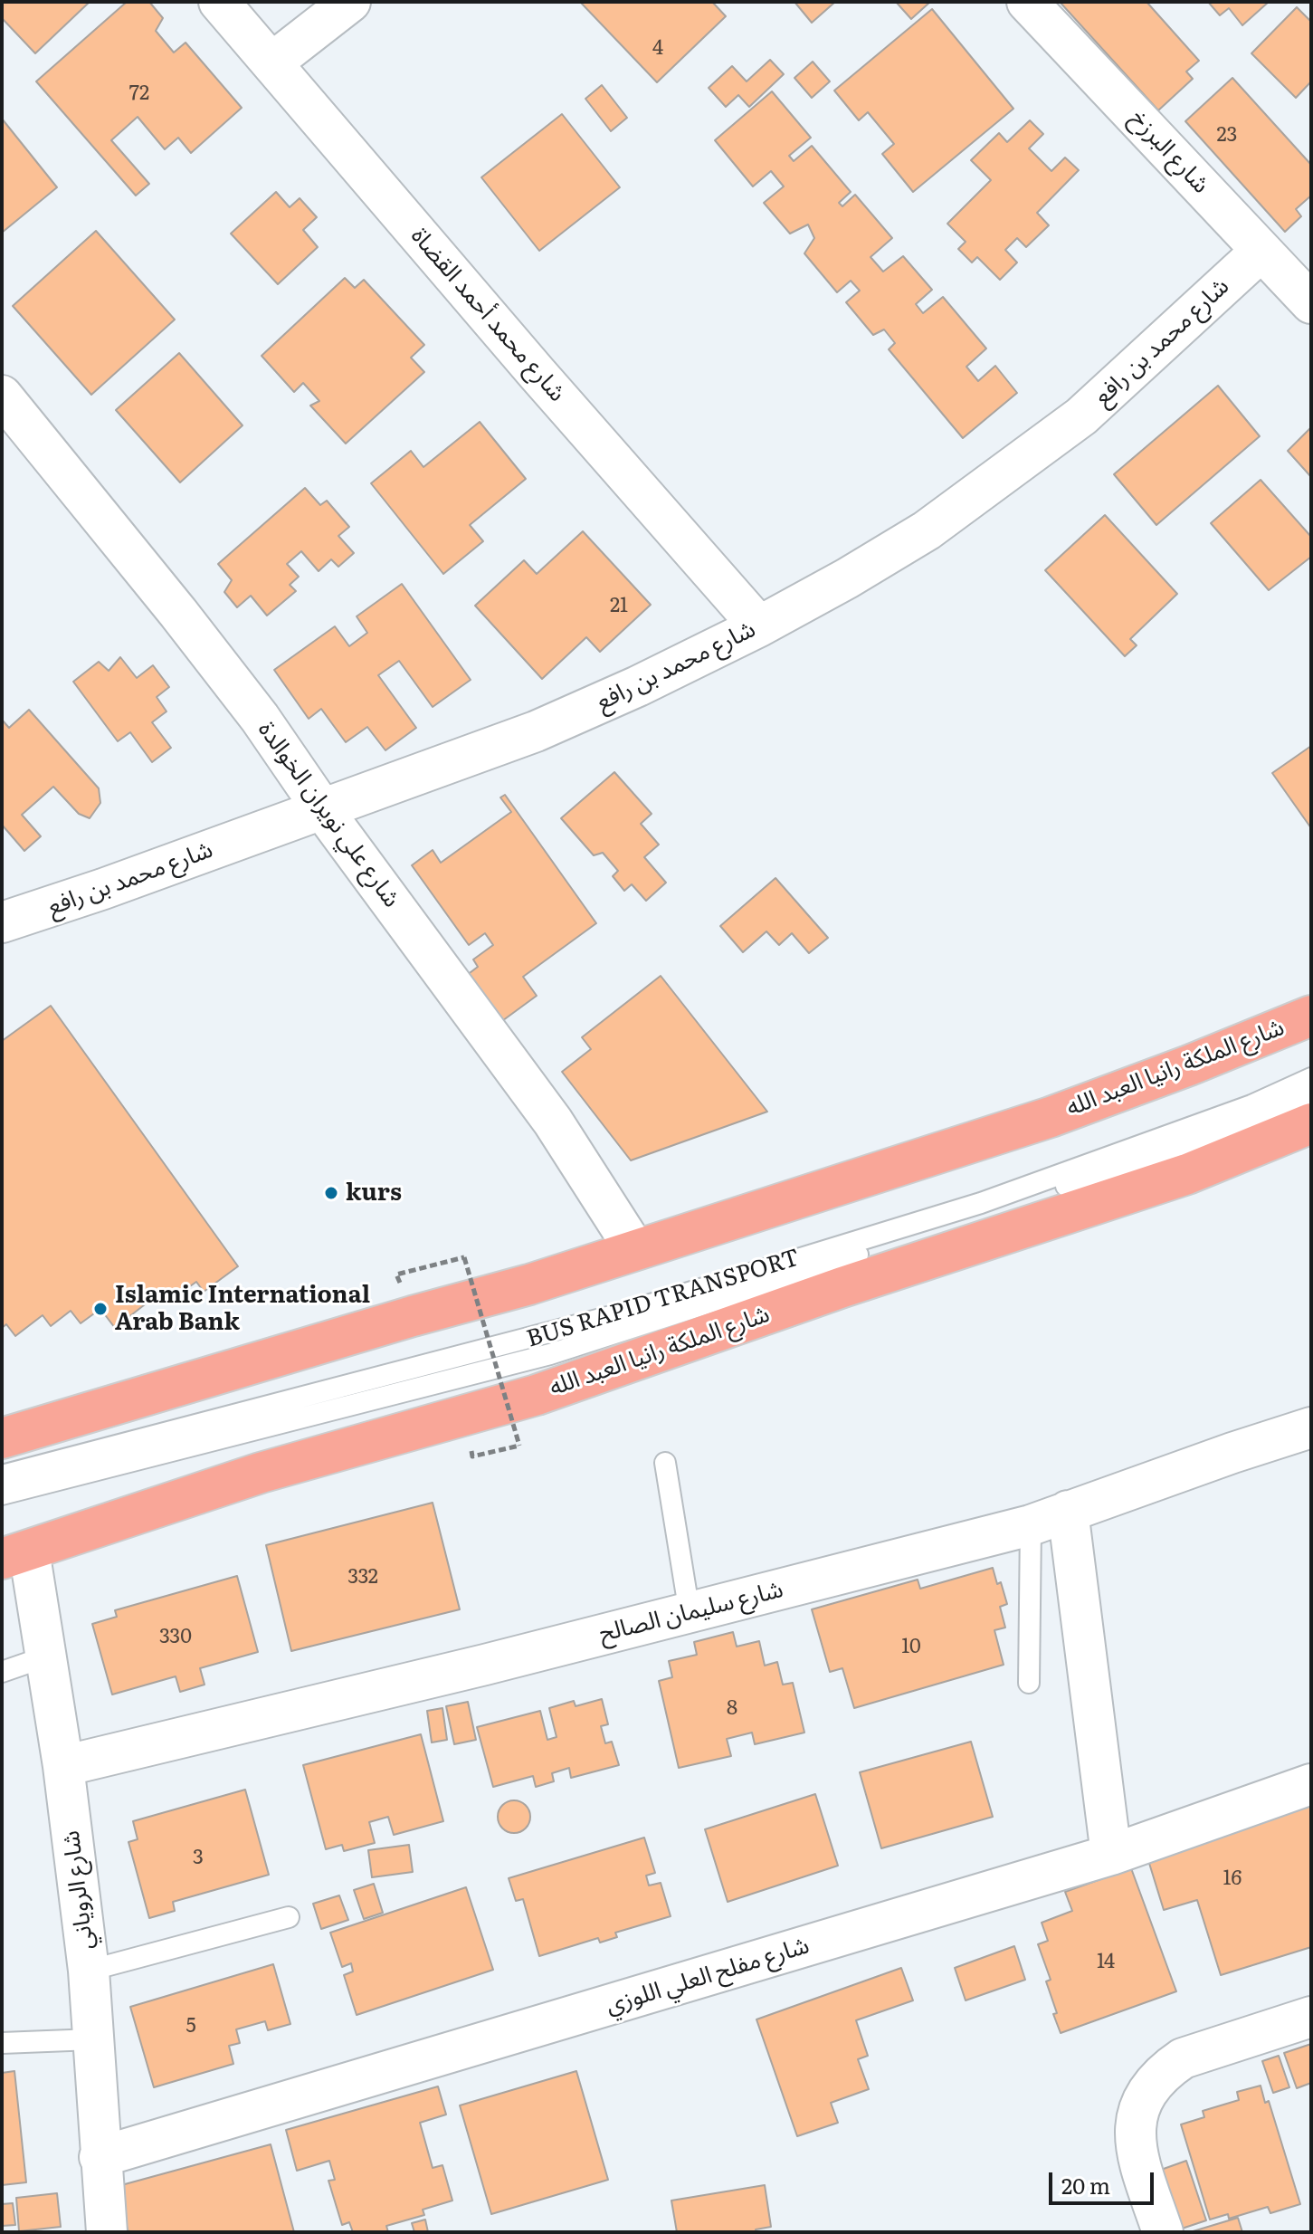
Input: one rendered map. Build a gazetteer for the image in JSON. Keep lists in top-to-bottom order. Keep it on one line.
{"streets":{"main road":["شارع الملكة رانيا العبد الله"],"street":["شارع البرزخ","شارع محمد أحمد القضاة","شارع محمد بن رافع","شارع علي نويران الخوالدة","شارع سليمان الصالح","شارع الروياني","شارع مفلح العلي اللوزي"],"lane":["BUS RAPID TRANSPORT"]},"crossings":[["شارع البرزخ","شارع محمد بن رافع"],["شارع محمد أحمد القضاة","شارع محمد بن رافع"],["شارع محمد بن رافع","شارع علي نويران الخوالدة"],["شارع علي نويران الخوالدة","شارع الملكة رانيا العبد الله"],["شارع الملكة رانيا العبد الله","شارع الروياني"],["شارع سليمان الصالح","شارع الروياني"],["شارع الروياني","شارع مفلح العلي اللوزي"]],"places":["kurs","Islamic International Arab Bank"],"house_numbers":["4","72","23","21","332","330","10","8","3","16","14","5"],"scale_bar":"20 m"}
